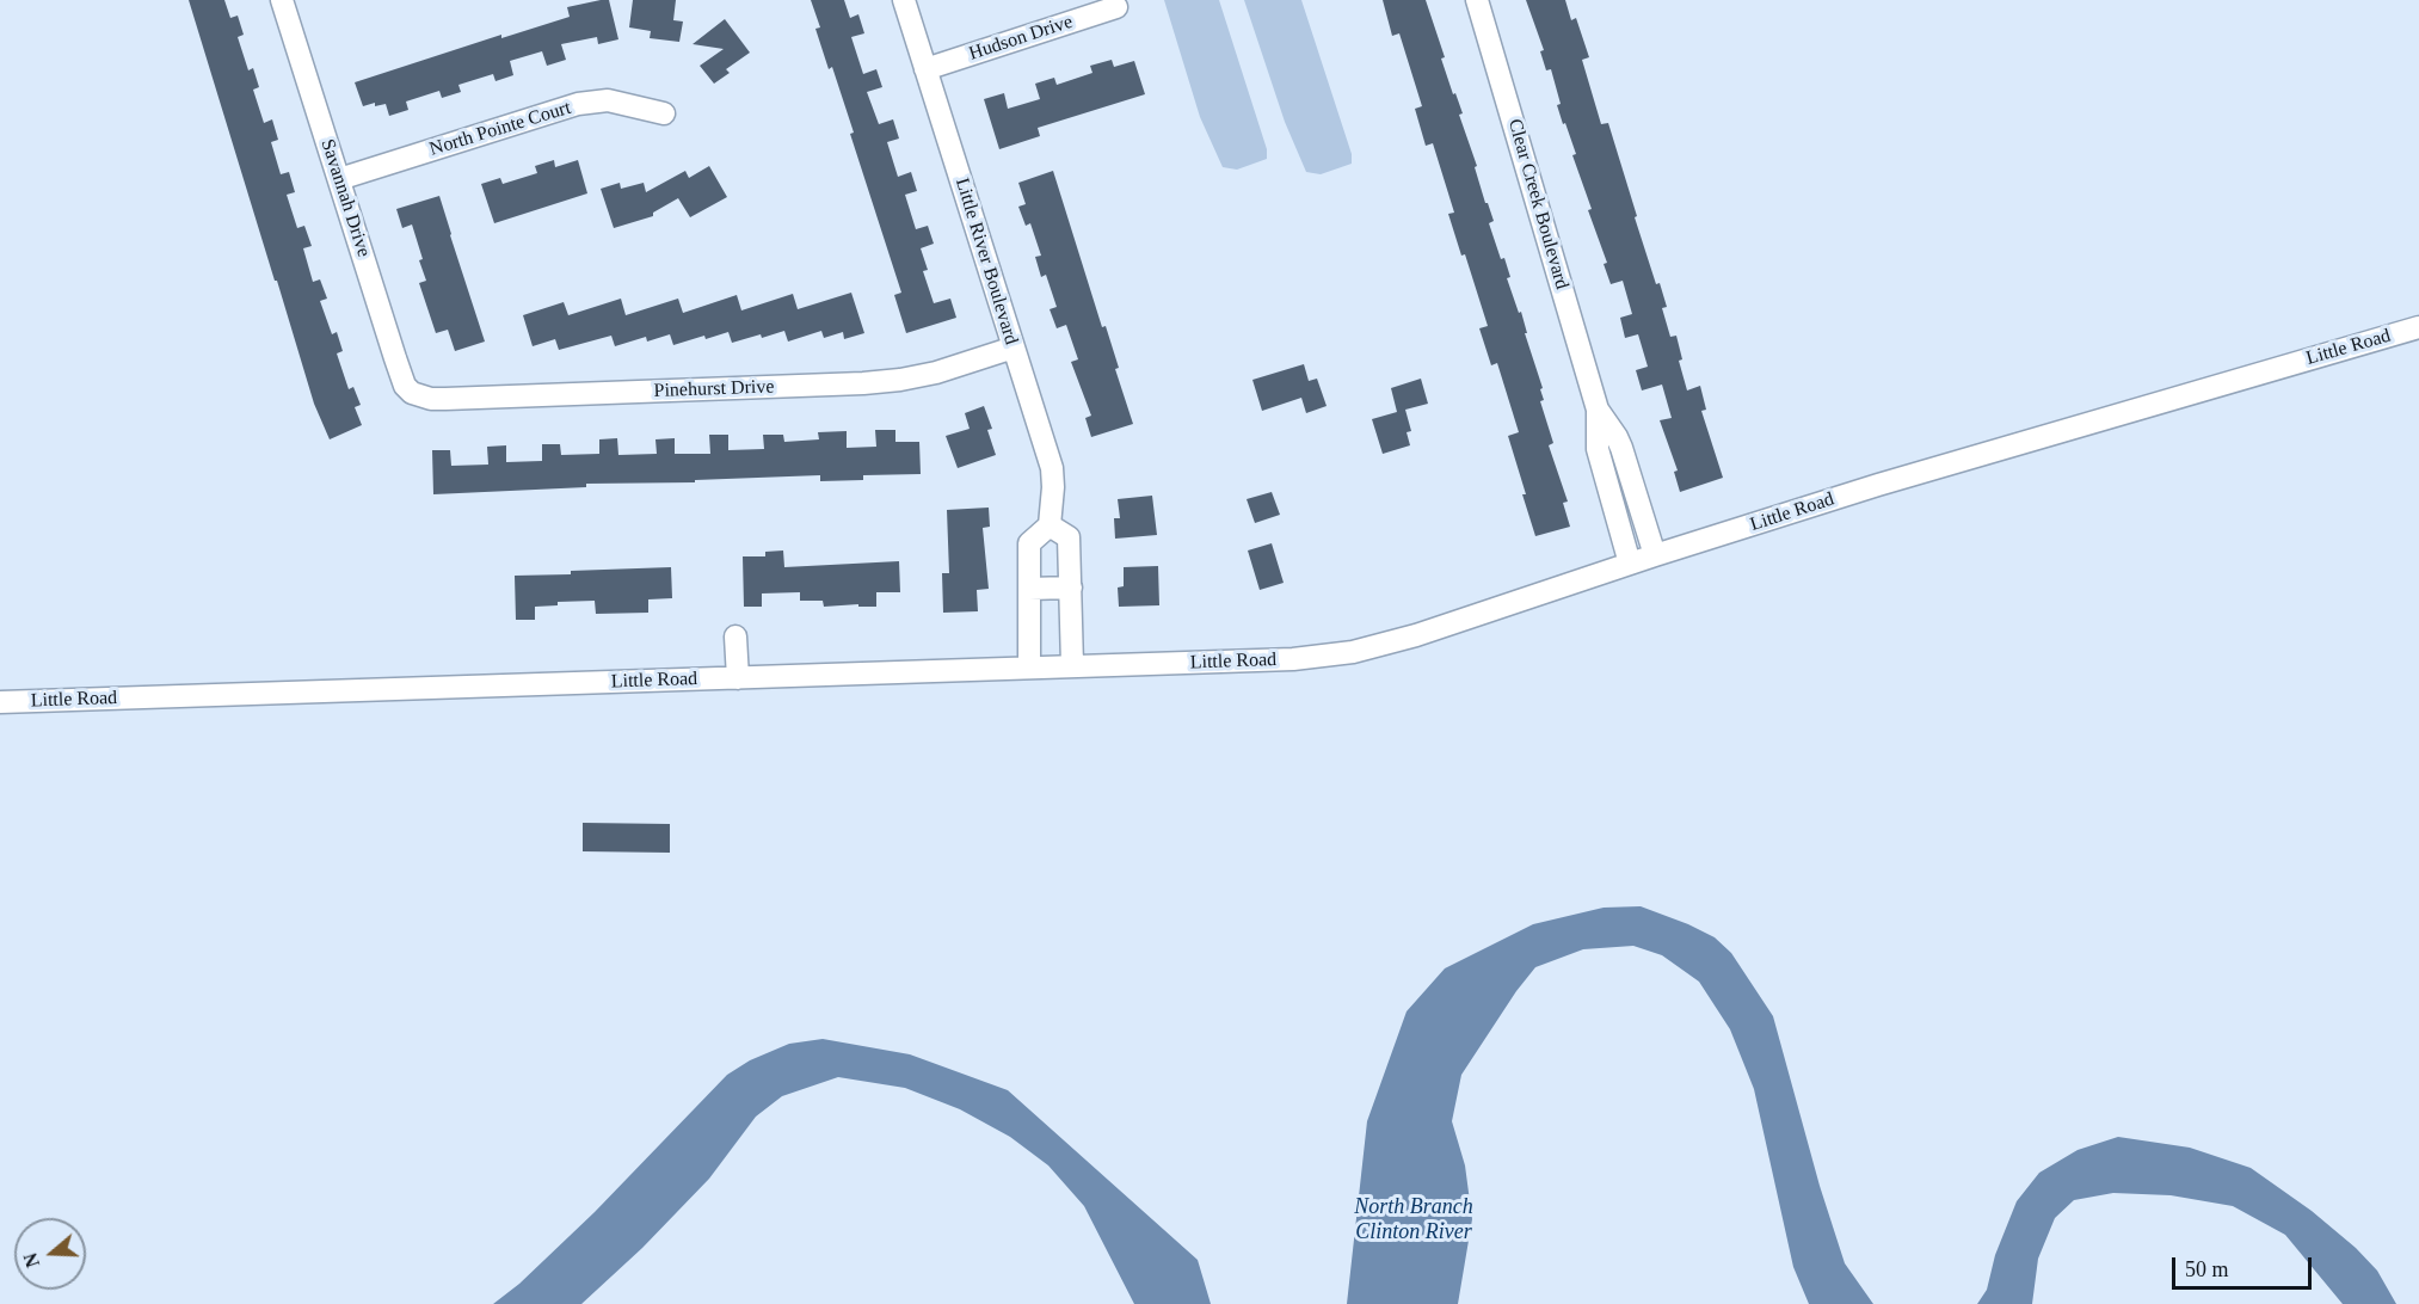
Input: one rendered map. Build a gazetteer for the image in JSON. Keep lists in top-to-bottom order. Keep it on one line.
{"streets":{"street":["Hudson Drive","North Pointe Court","Savannah Drive","Clear Creek Boulevard","Little River Boulevard","Little Road","Pinehurst Drive"]},"crossings":[["Hudson Drive","Little River Boulevard"],["North Pointe Court","Savannah Drive"],["Savannah Drive","Pinehurst Drive"],["Clear Creek Boulevard","Little Road"],["Little River Boulevard","Pinehurst Drive"]],"water":["North Branch Clinton River"],"scale_bar":"50 m","north":"left"}
